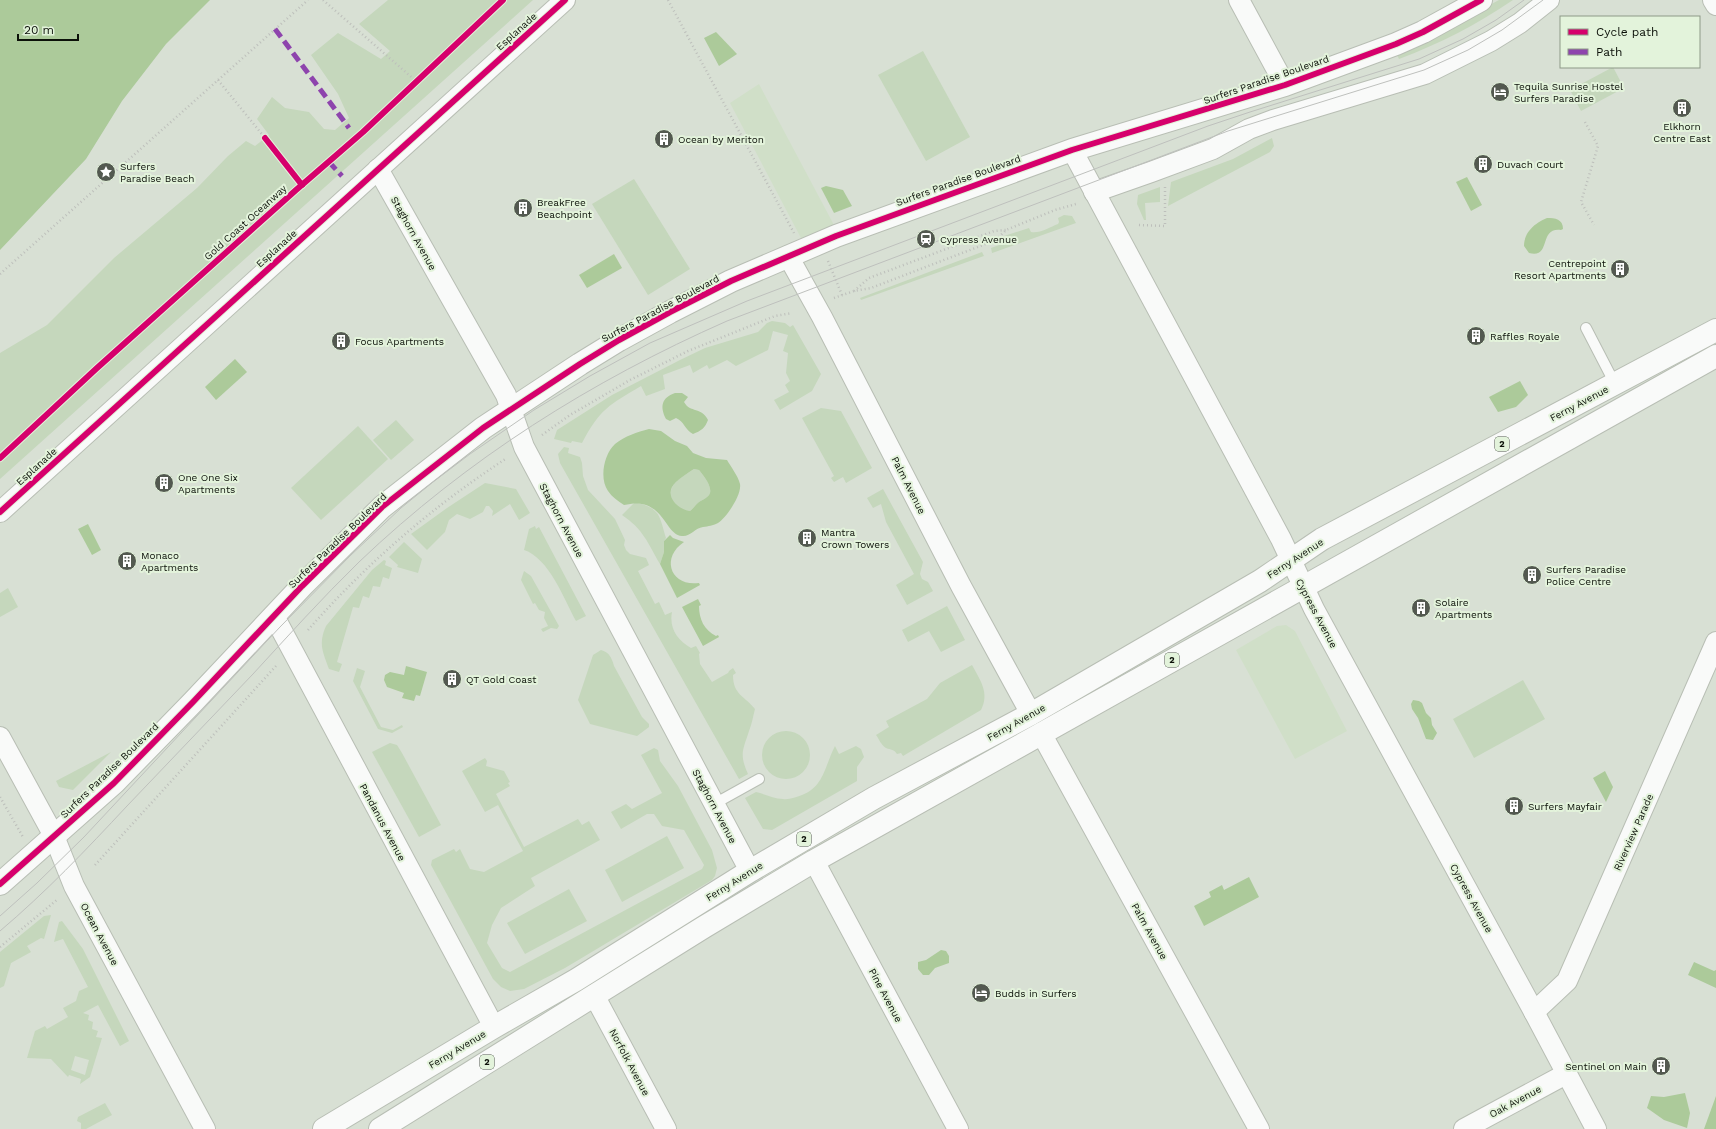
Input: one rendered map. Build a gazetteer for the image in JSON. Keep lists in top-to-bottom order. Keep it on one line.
{"streets":{"main road":["Surfers Paradise Boulevard","Ferny Avenue","2"],"street":["Esplanade","Staghorn Avenue","Palm Avenue","Cypress Avenue","Pandanus Avenue","Riverview Parade","Ocean Avenue","Pine Avenue","Norfolk Avenue","Oak Avenue"],"cycle path":["Gold Coast Oceanway"]},"crossings":[["Esplanade","Staghorn Avenue"],["Surfers Paradise Boulevard","Staghorn Avenue"],["Surfers Paradise Boulevard","Palm Avenue"],["Surfers Paradise Boulevard","Cypress Avenue"],["Surfers Paradise Boulevard","Pandanus Avenue"],["Surfers Paradise Boulevard","Ocean Avenue"],["Staghorn Avenue","Ferny Avenue"],["Ferny Avenue","Palm Avenue"],["Ferny Avenue","Cypress Avenue"],["Ferny Avenue","Pandanus Avenue"],["Ferny Avenue","Pine Avenue"],["Ferny Avenue","Norfolk Avenue"],["Cypress Avenue","Riverview Parade"],["Cypress Avenue","Oak Avenue"]],"places":{"hotel":["Tequila Sunrise Hostel Surfers Paradise","Budds in Surfers"],"building":["Elkhorn Centre East","Ocean by Meriton","Duvach Court","BreakFree Beachpoint","Centrepoint Resort Apartments","Raffles Royale","Focus Apartments","One One Six Apartments","Mantra Crown Towers","Monaco Apartments","Surfers Paradise Police Centre","Solaire Apartments","QT Gold Coast","Surfers Mayfair","Sentinel on Main"],"place":["Surfers Paradise Beach"],"station":["Cypress Avenue"]},"legend":["Cycle path","Path"],"scale_bar":"20 m"}
